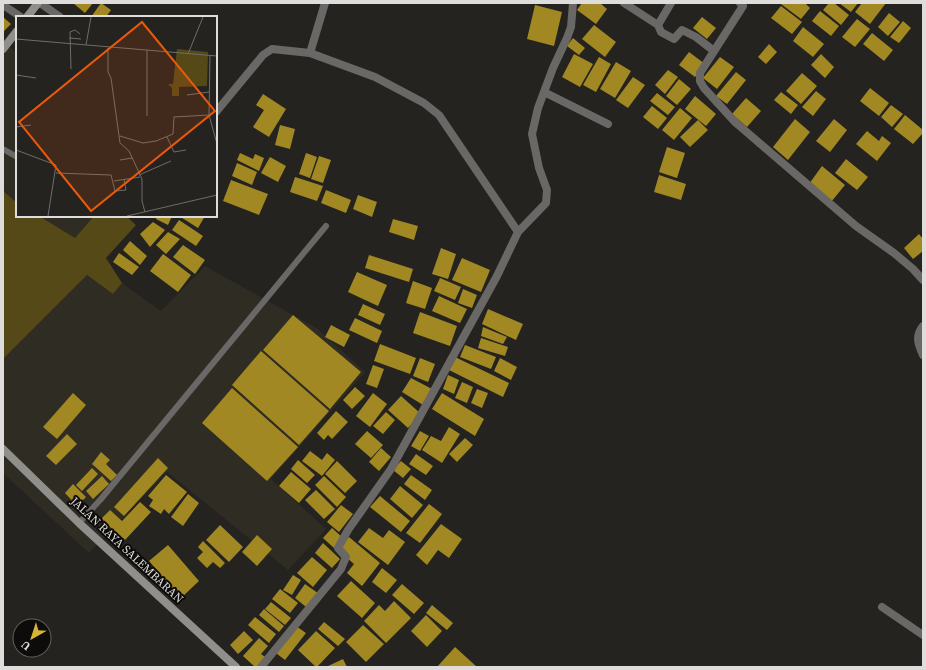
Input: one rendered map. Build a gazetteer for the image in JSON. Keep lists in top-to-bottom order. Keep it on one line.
{"streets":{"main road":["JALAN RAYA SALEMBARAN"]},"north":"bottom left"}
